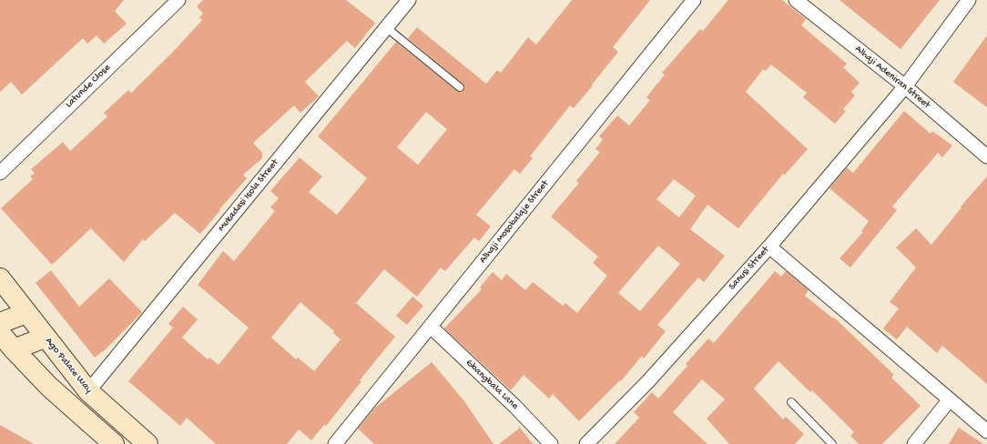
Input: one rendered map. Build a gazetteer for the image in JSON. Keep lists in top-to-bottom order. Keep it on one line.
{"streets":{"main road":["Ago Palace Way"],"street":["Alhaji Adeniran Street","Latunde Close","Mukadasi Isola Street","Alhaji Mosobalaje Street","Sanusi Street","Gbangbala Lane"]},"crossings":[["Alhaji Adeniran Street","Sanusi Street"],["Mukadasi Isola Street","Ago Palace Way"],["Alhaji Mosobalaje Street","Gbangbala Lane"]]}
